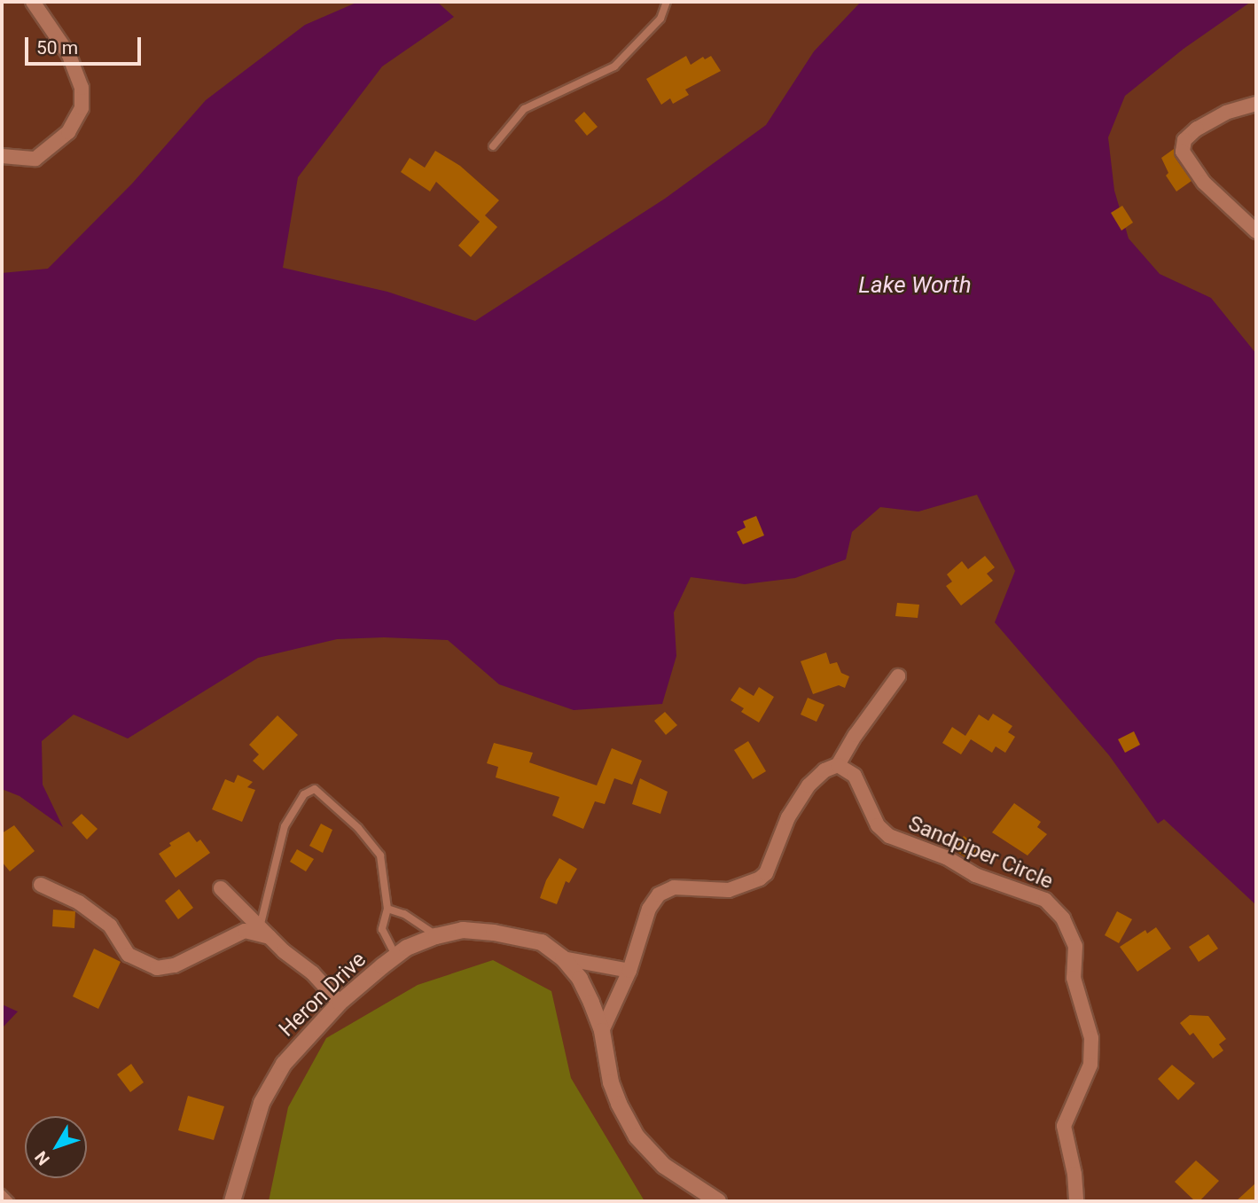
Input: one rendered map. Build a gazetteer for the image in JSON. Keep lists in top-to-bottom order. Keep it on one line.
{"streets":{"street":["Sandpiper Circle","Heron Drive"]},"water":["Lake Worth"],"scale_bar":"50 m","north":"bottom left"}
